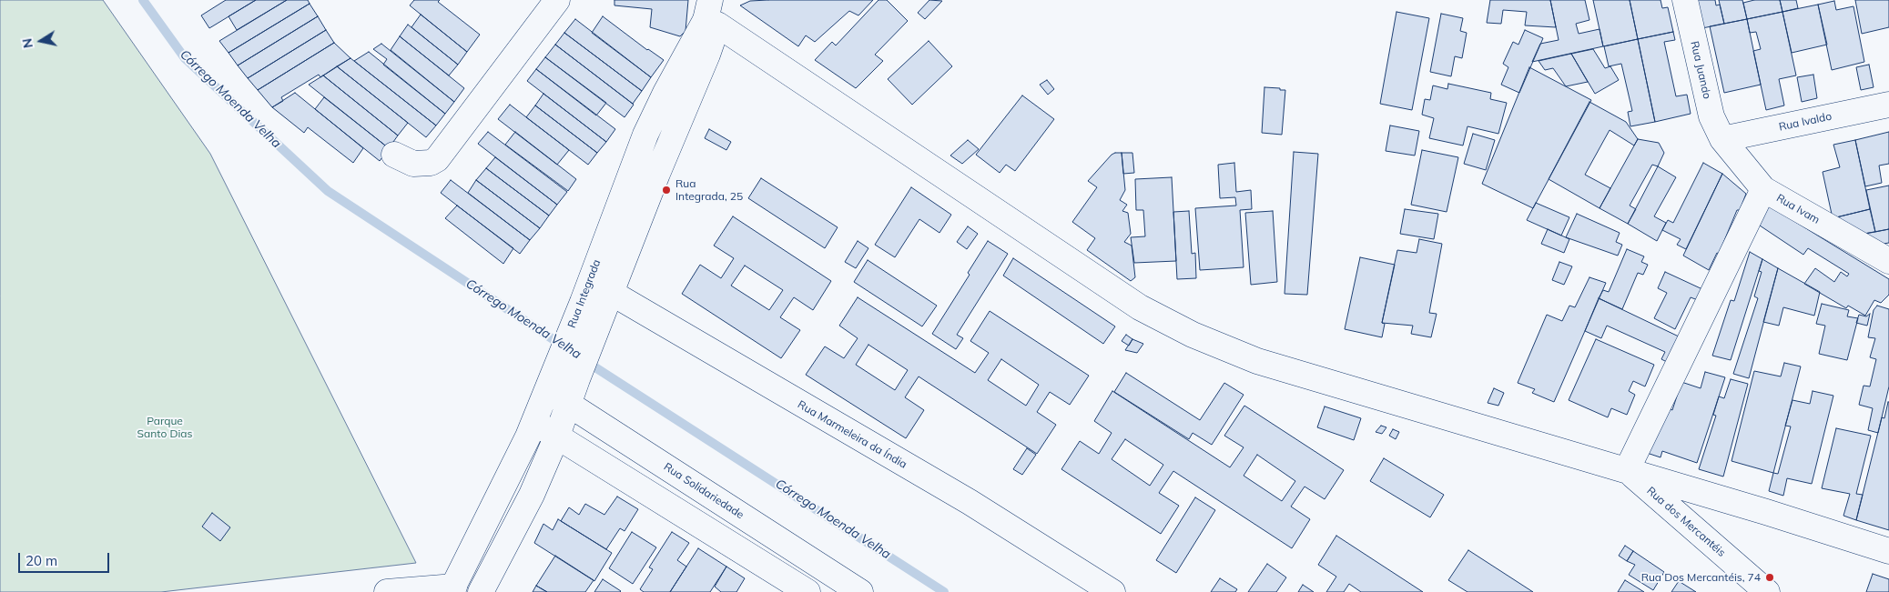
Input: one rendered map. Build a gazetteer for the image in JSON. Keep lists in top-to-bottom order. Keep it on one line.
{"streets":{"street":["Rua Juando","Rua Ivaldo","Rua Ivam","Rua Integrada","Rua Marmeleira da Índia","Rua Solidariedade","Rua dos Mercantéis"]},"crossings":[["Rua Juando","Rua Ivaldo"],["Rua Juando","Rua Ivam"],["Rua Ivaldo","Rua Ivam"],["Rua Integrada","Rua Marmeleira da Índia"],["Rua Integrada","Rua Solidariedade"]],"water":["Córrego Moenda Velha"],"parks":["Parque Santo Dias"],"places":["Rua Integrada, 25","Rua Dos Mercantéis, 74"],"scale_bar":"20 m","north":"left"}
